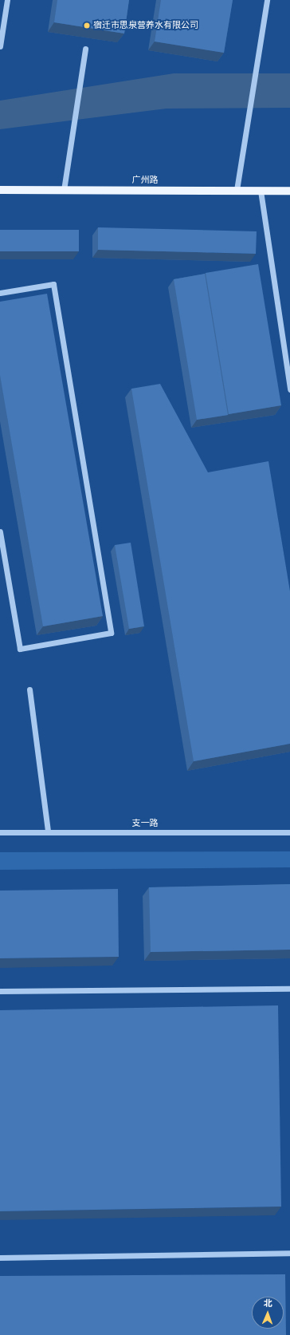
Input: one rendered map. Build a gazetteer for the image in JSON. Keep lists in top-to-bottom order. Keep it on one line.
{"streets":{"main road":["广州路"],"street":["支一路"]},"places":["宿迁市思泉营养水有限公司"],"north":"top"}
